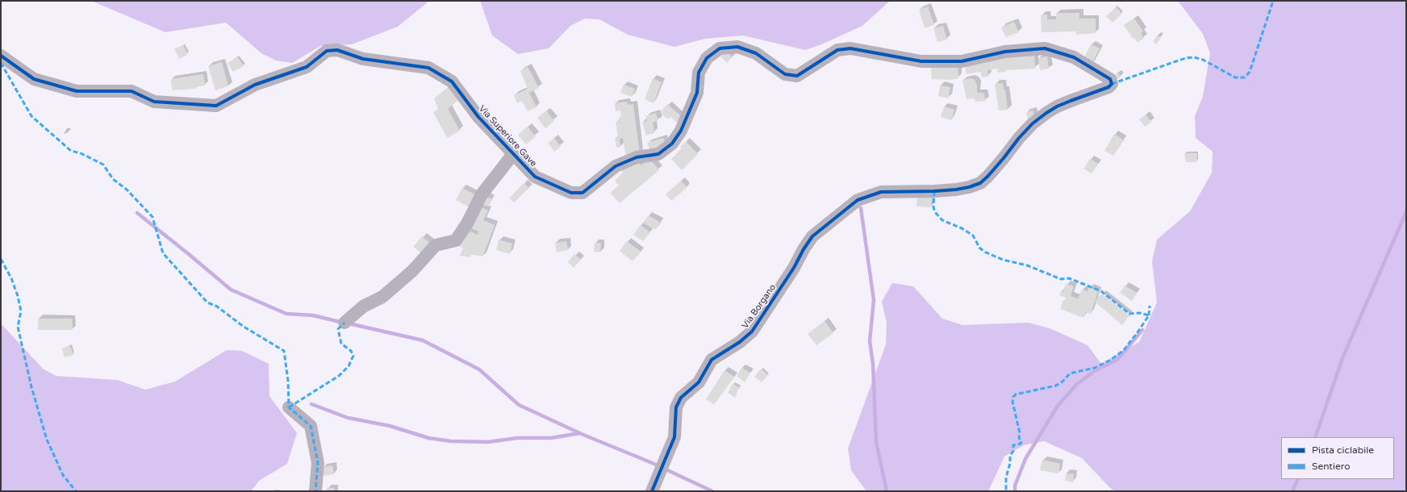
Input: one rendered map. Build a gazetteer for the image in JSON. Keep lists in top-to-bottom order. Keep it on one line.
{"streets":{"street":["Via Superiore Gave","Via Borgano"]},"crossings":[["Via Superiore Gave","Via Borgano"]],"legend":["Pista ciclabile","Sentiero"]}
